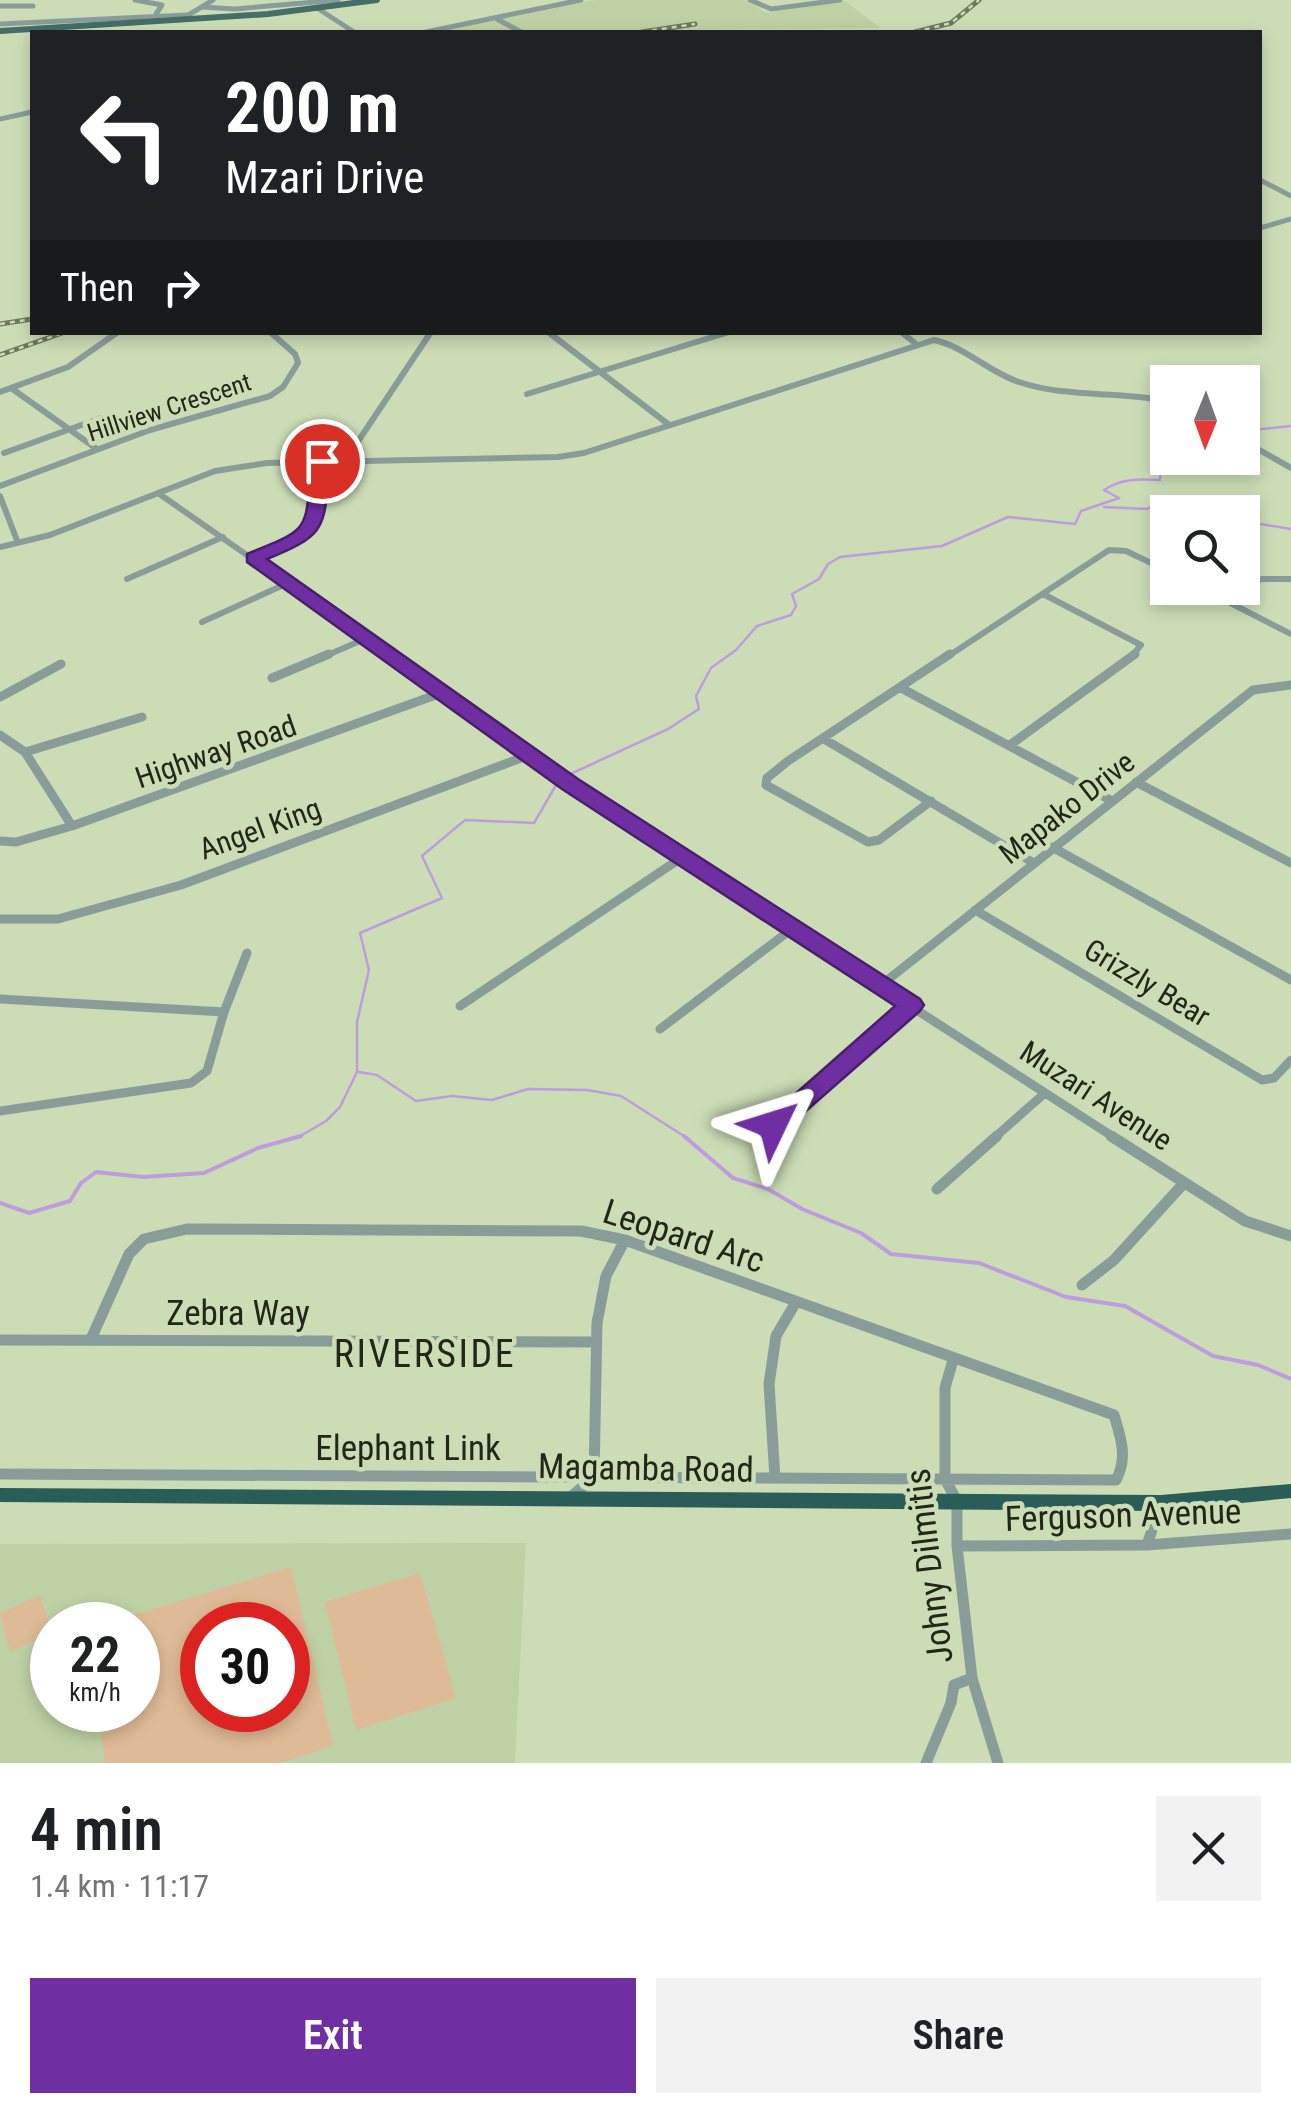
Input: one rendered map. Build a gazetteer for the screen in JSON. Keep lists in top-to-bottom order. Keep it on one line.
{"streets":{"highway":["Magamba Road"],"street":["Hillview Crescent","Highway Road","Mapako Drive","Angel King","Grizzly Bear","Muzari Avenue","Leopard Arc","Zebra Way","Elephant Link","Ferguson Avenue","Johny Dilmitis"]},"crossings":[["Highway Road","Muzari Avenue"],["Mapako Drive","Grizzly Bear"],["Mapako Drive","Muzari Avenue"],["Angel King","Muzari Avenue"],["Leopard Arc","Zebra Way"],["Leopard Arc","Elephant Link"],["Leopard Arc","Johny Dilmitis"],["Elephant Link","Johny Dilmitis"],["Magamba Road","Johny Dilmitis"],["Ferguson Avenue","Johny Dilmitis"]],"districts":["RIVERSIDE"],"north":"bottom","page":{"turn":["200 m","Mzari Drive"],"then":"Then","speed":"22 km/h","limit":"30","heading":["4 min","1.4 km · 11:17"],"buttons":["Exit","Share"]}}
